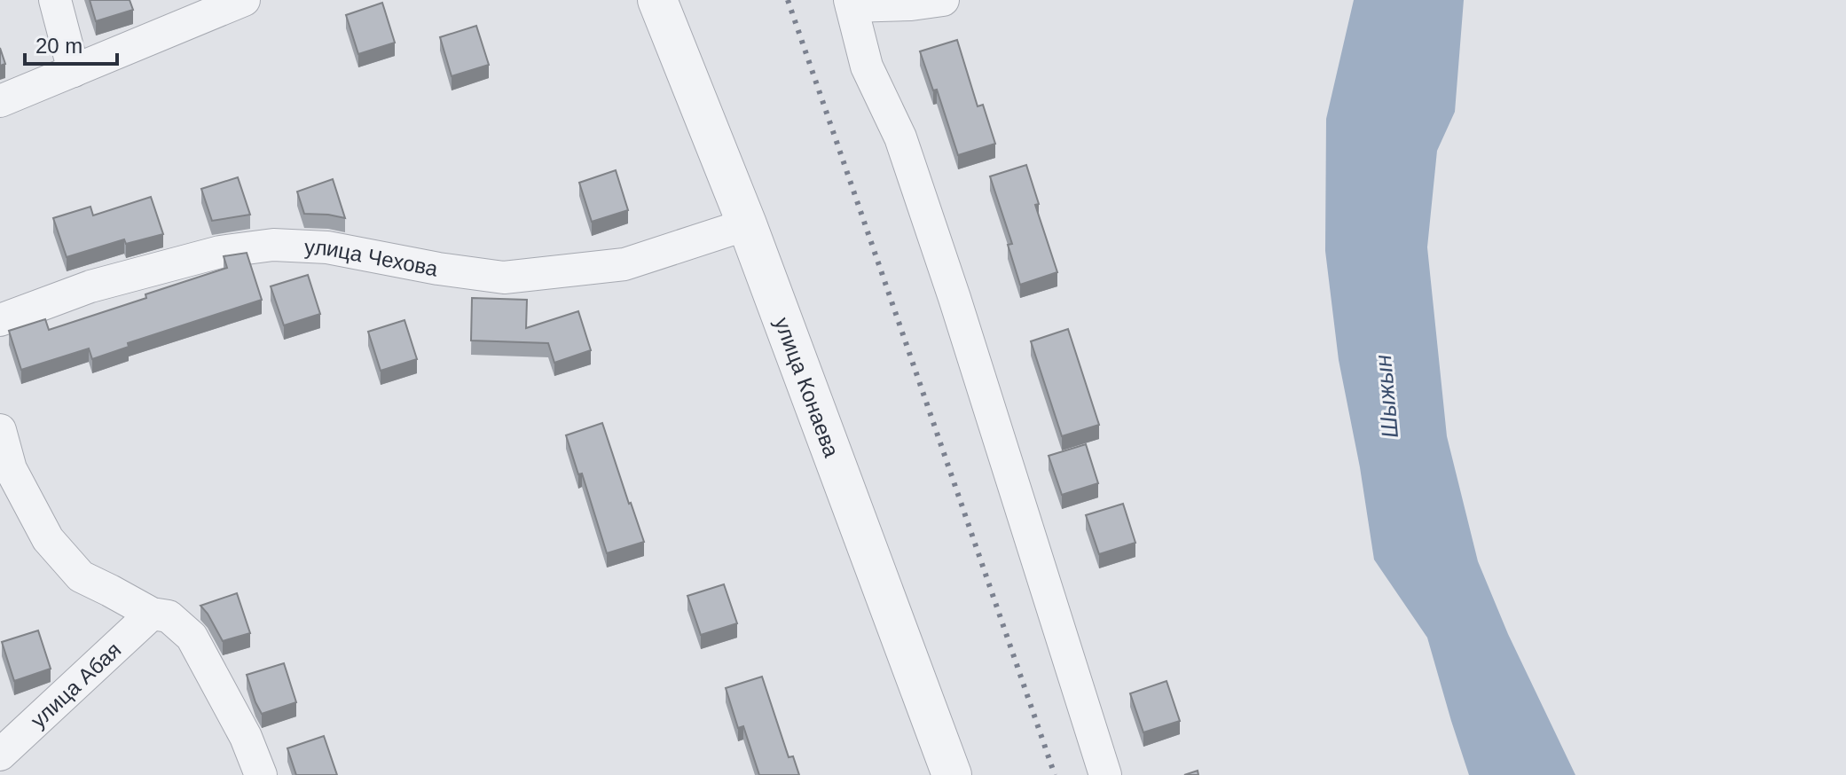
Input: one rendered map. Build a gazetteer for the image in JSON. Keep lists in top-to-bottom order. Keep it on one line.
{"streets":{"street":["улица Чехова","улица Конаева","улица Абая"]},"crossings":[["улица Чехова","улица Конаева"]],"water":["Шыжын"],"scale_bar":"20 m"}
